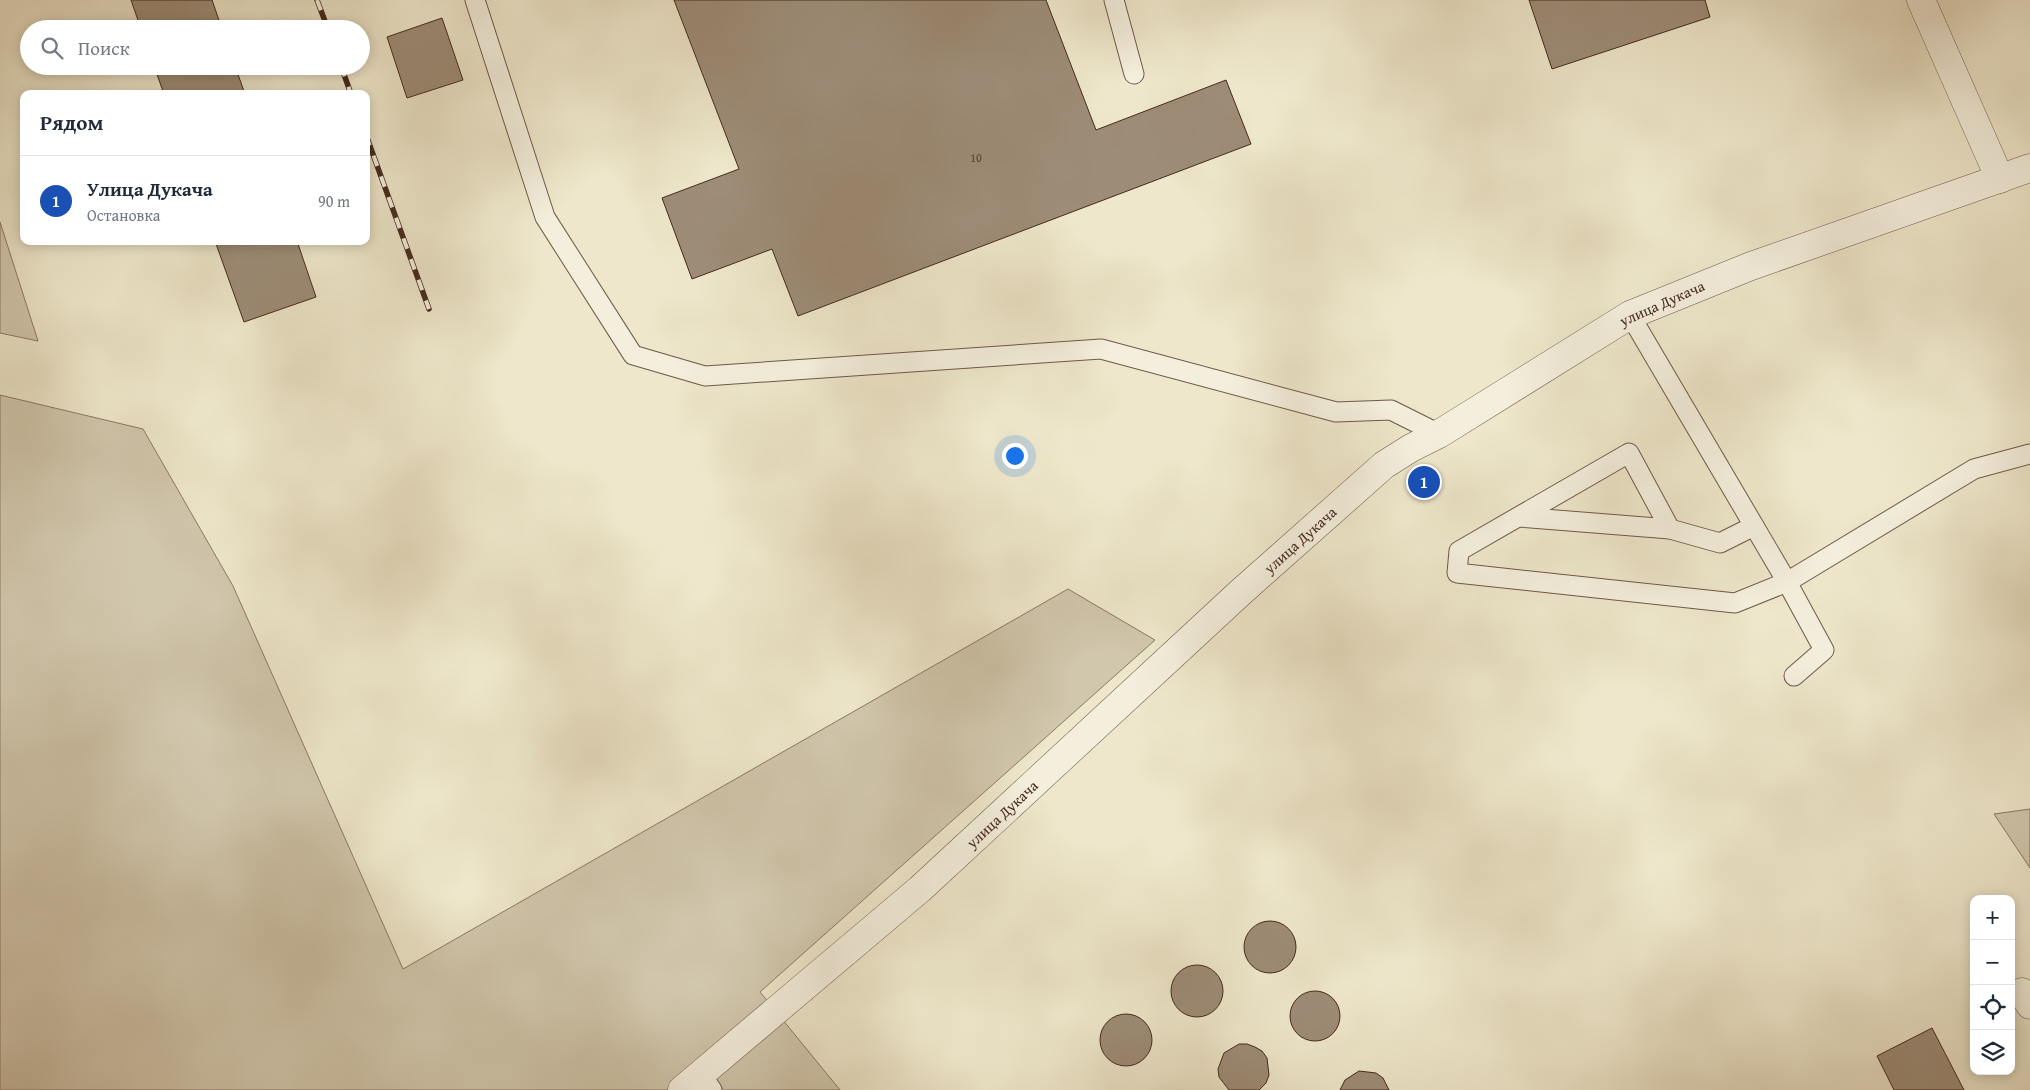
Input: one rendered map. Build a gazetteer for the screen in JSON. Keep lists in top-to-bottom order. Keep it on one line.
{"streets":{"street":["улица Дукача"]},"house_numbers":["10"],"page":{"search":"Поиск","heading":"Рядом","list":[{"mark":"1","name":"Улица Дукача","note":"Остановка","value":"90 m"}],"pins":"1","map_buttons":["+","−"]}}
